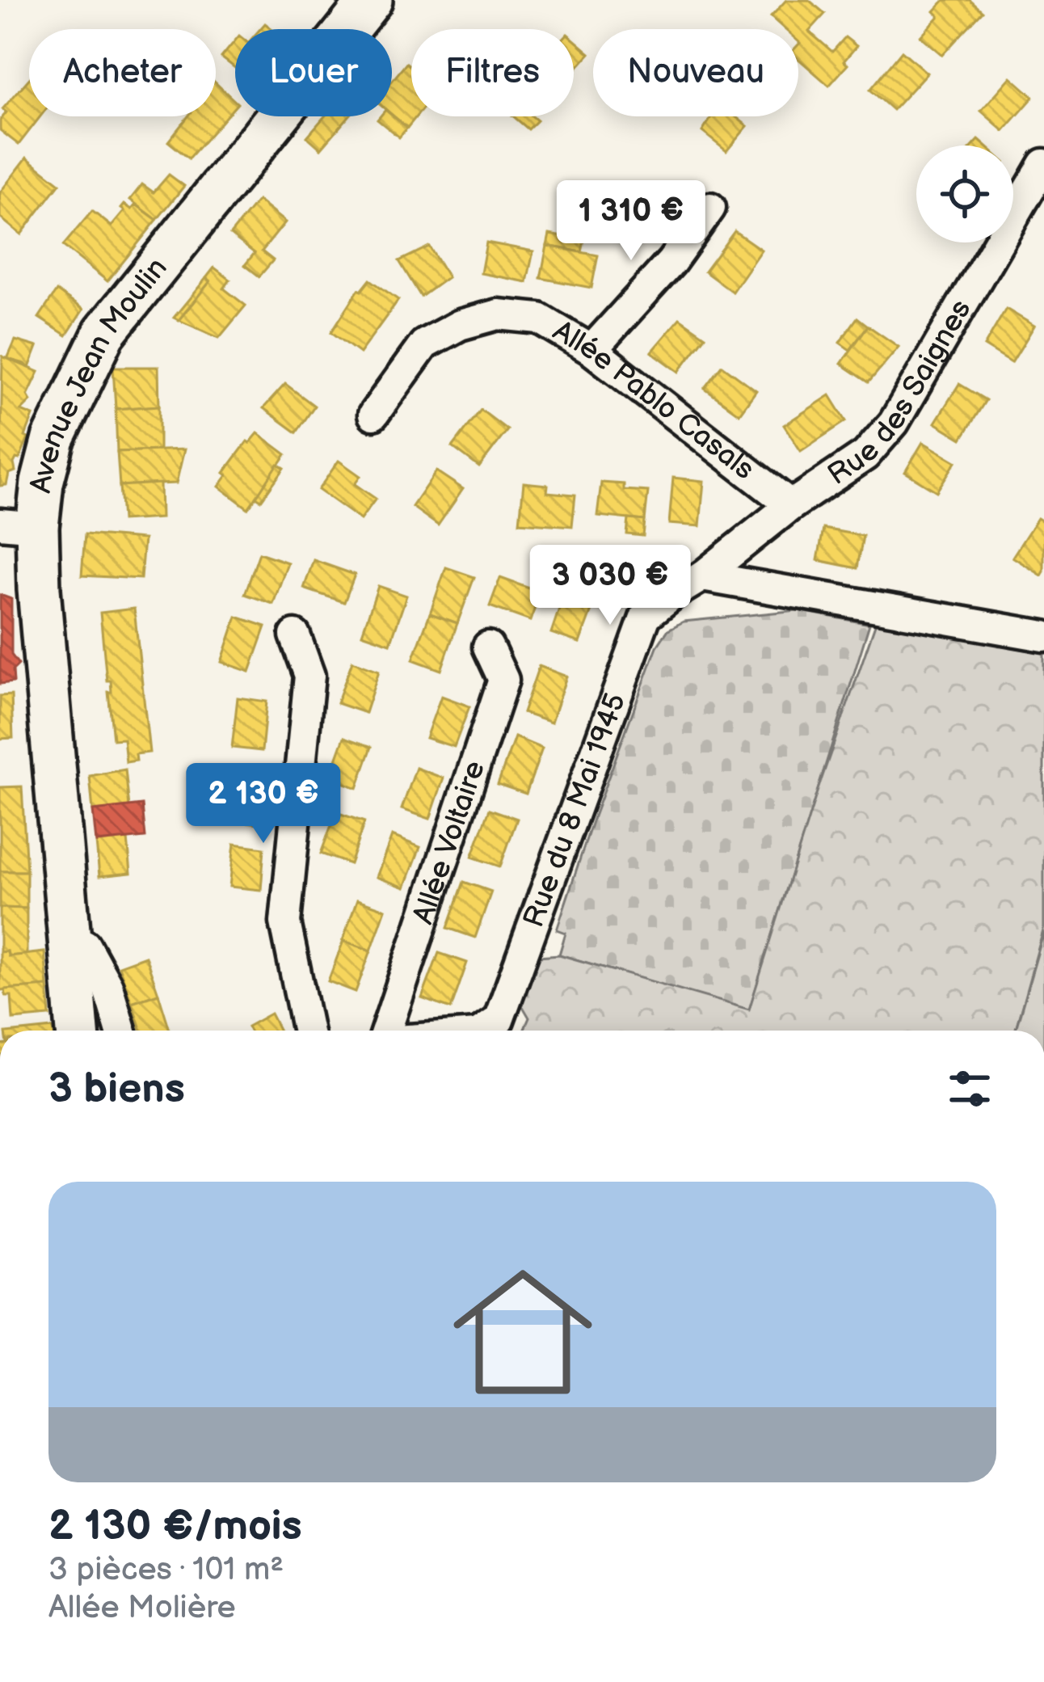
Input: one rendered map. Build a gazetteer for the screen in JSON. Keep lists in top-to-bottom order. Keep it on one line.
{"streets":{"main road":["Avenue Jean Moulin"],"street":["Rue des Saignes","Allée Pablo Casals","Rue du 8 Mai 1945","Allée Voltaire"]},"crossings":[["Rue des Saignes","Allée Pablo Casals"],["Rue des Saignes","Rue du 8 Mai 1945"]],"page":{"chip":["Acheter","Louer","Filtres","Nouveau"],"price":["1 310 €","3 030 €","2 130 €"],"heading":"3 biens","list":[{"name":"2 130 €/mois","note":"3 pièces · 101 m² · Allée Molière"}]}}
